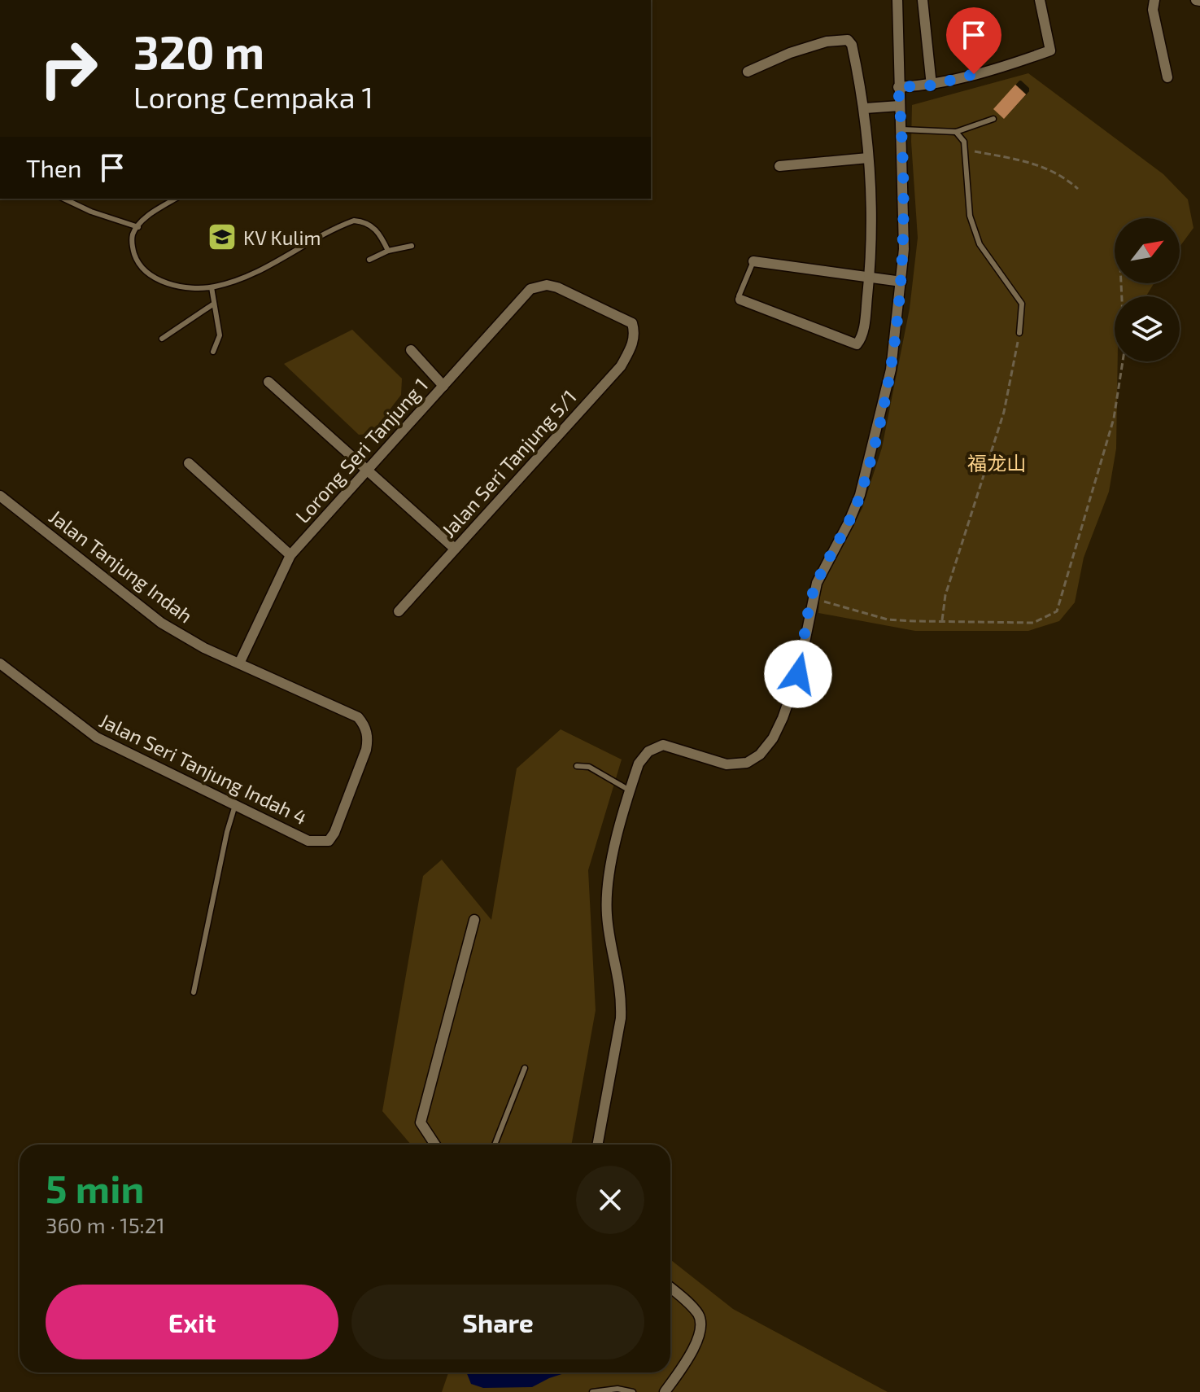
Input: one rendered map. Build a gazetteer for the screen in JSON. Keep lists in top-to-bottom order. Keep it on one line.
{"streets":{"street":["Lorong Seri Tanjung 1","Jalan Seri Tanjung 5/1","Jalan Tanjung Indah","Jalan Seri Tanjung Indah 4"]},"crossings":[["Lorong Seri Tanjung 1","Jalan Seri Tanjung 5/1"],["Lorong Seri Tanjung 1","Jalan Tanjung Indah"],["Jalan Tanjung Indah","Jalan Seri Tanjung Indah 4"]],"parks":["福龙山"],"places":{"school or university":["KV Kulim"]},"north":"top right","page":{"turn":["320 m","Lorong Cempaka 1"],"then":"Then","heading":["5 min","360 m · 15:21"],"buttons":["Exit","Share"]}}
